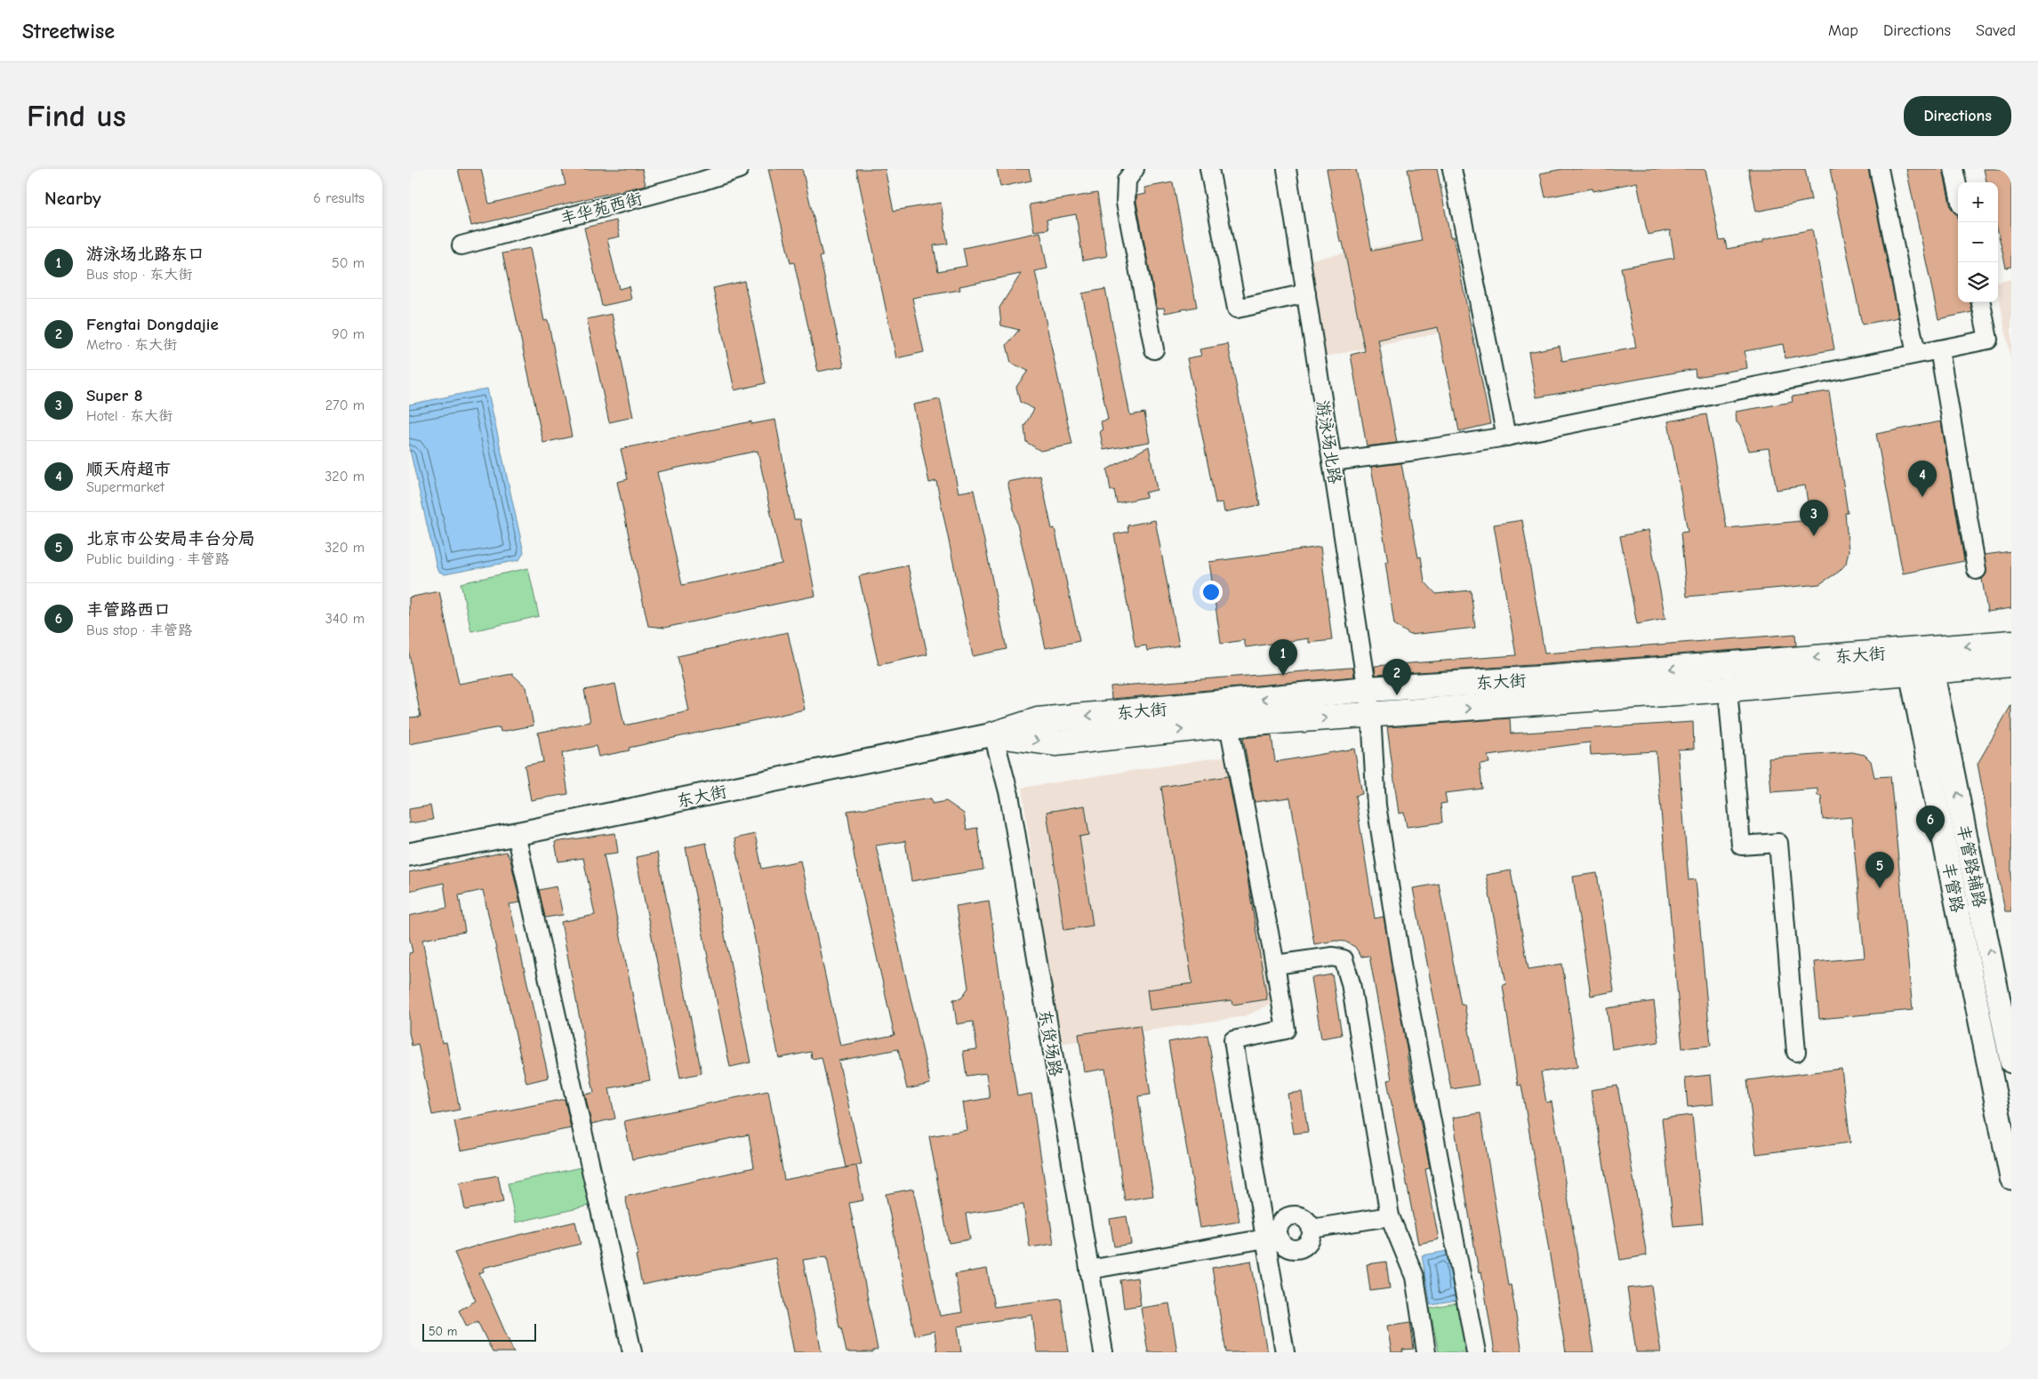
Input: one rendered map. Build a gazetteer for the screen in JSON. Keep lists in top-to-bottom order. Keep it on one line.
{"streets":{"main road":["东大街"],"street":["丰华苑西街","游泳场北路","丰管路辅路","丰管路","东货场路"]},"crossings":[["游泳场北路","东大街"],["东大街","丰管路辅路"],["东大街","丰管路"],["东大街","东货场路"],["丰管路辅路","丰管路"]],"scale_bar":"50 m","page":{"header":"Streetwise","nav":["Map","Directions","Saved"],"buttons":"Directions","title":"Find us","heading":["Nearby","6 results"],"map_buttons":["+","−"],"list":[{"mark":"1","name":"游泳场北路东口","note":"Bus stop · 东大街","value":"50 m"},{"mark":"2","name":"Fengtai Dongdajie","note":"Metro · 东大街","value":"90 m"},{"mark":"3","name":"Super 8","note":"Hotel · 东大街","value":"270 m"},{"mark":"4","name":"顺天府超市","note":"Supermarket","value":"320 m"},{"mark":"5","name":"北京市公安局丰台分局","note":"Public building · 丰管路","value":"320 m"},{"mark":"6","name":"丰管路西口","note":"Bus stop · 丰管路","value":"340 m"}],"pins":["4","3","1","2","6","5"],"scale":"50 m"}}
